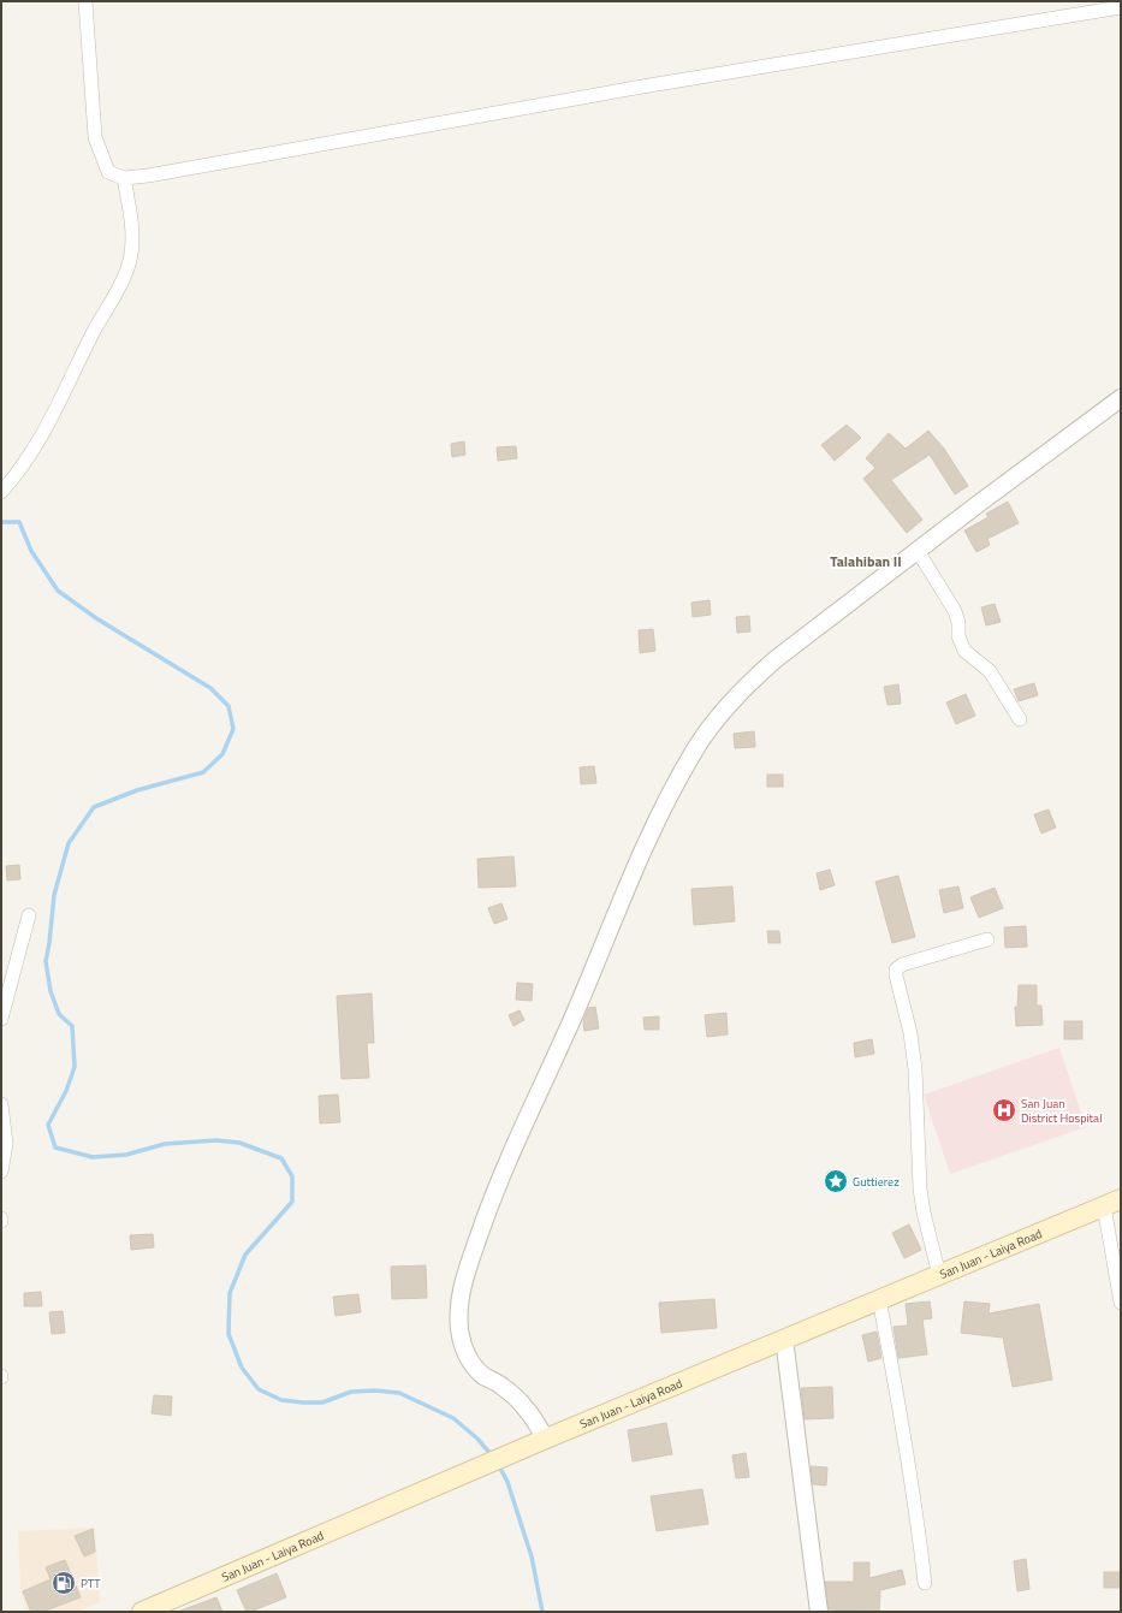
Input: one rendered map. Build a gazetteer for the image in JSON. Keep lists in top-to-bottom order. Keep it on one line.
{"streets":{"main road":["San Juan - Laiya Road"]},"districts":["Talahiban II"],"places":{"hospital":["San Juan District Hospital"],"place":["Guttierez"],"fuel station":["PTT"]}}
